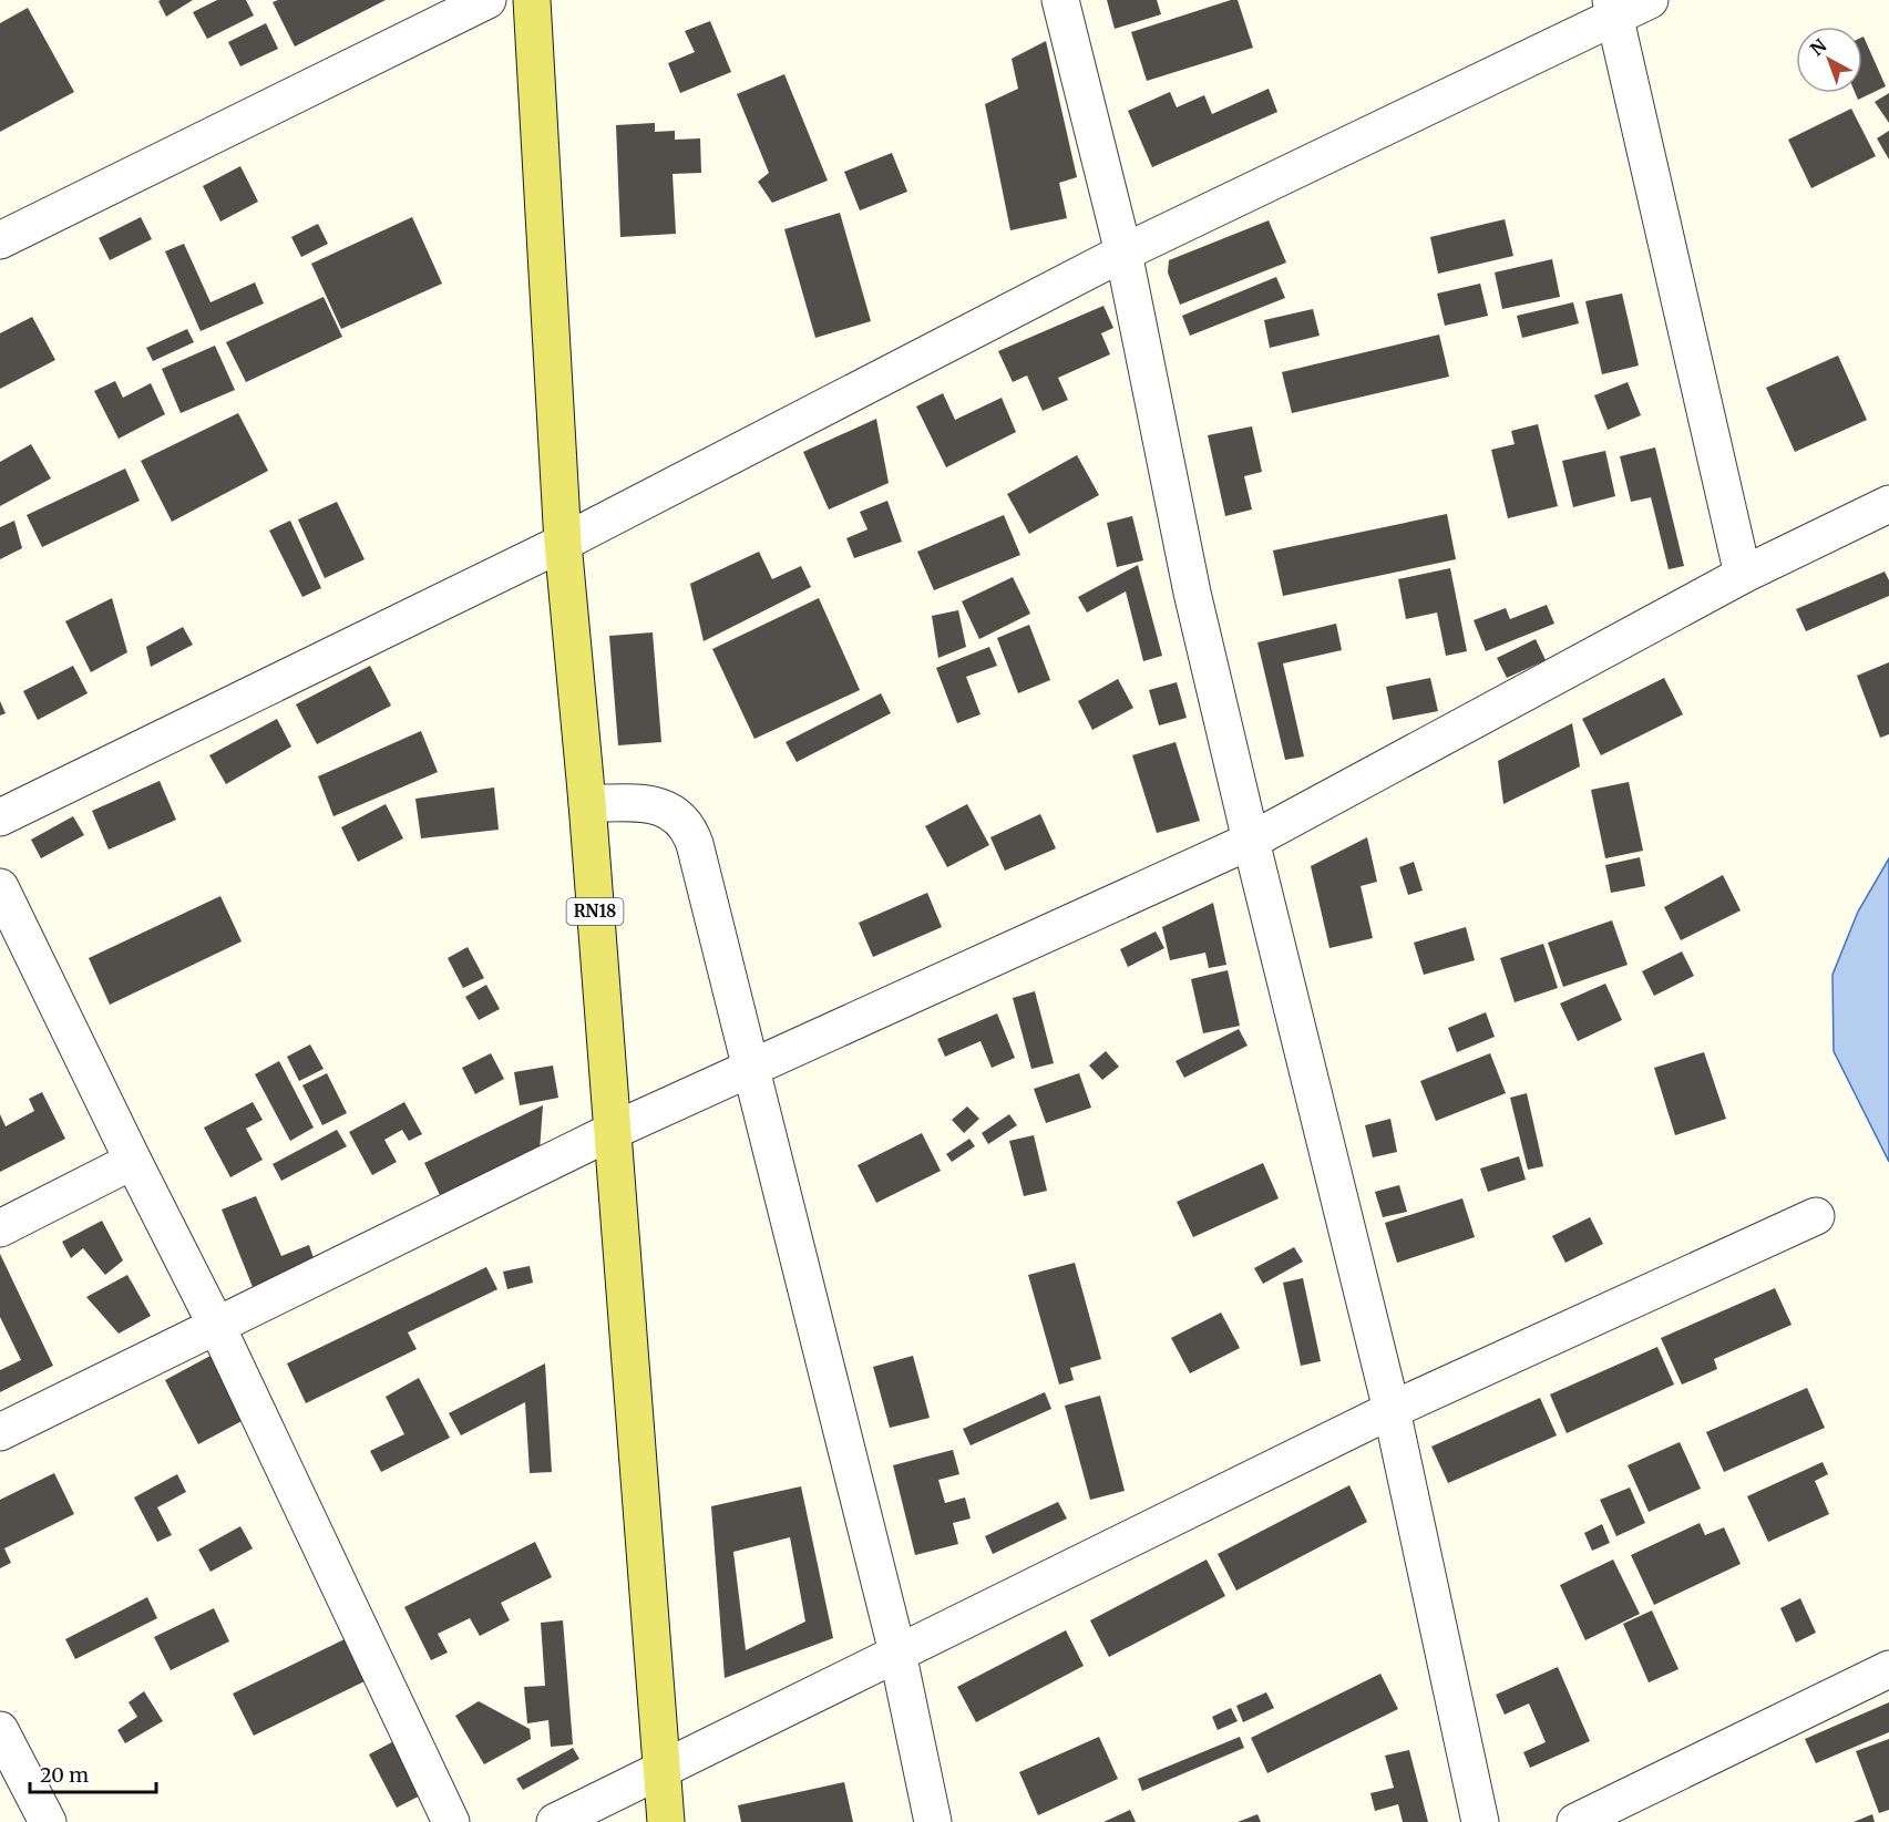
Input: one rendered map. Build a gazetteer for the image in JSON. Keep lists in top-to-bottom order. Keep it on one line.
{"streets":{"main road":["RN18"]},"scale_bar":"20 m","north":"top left"}
